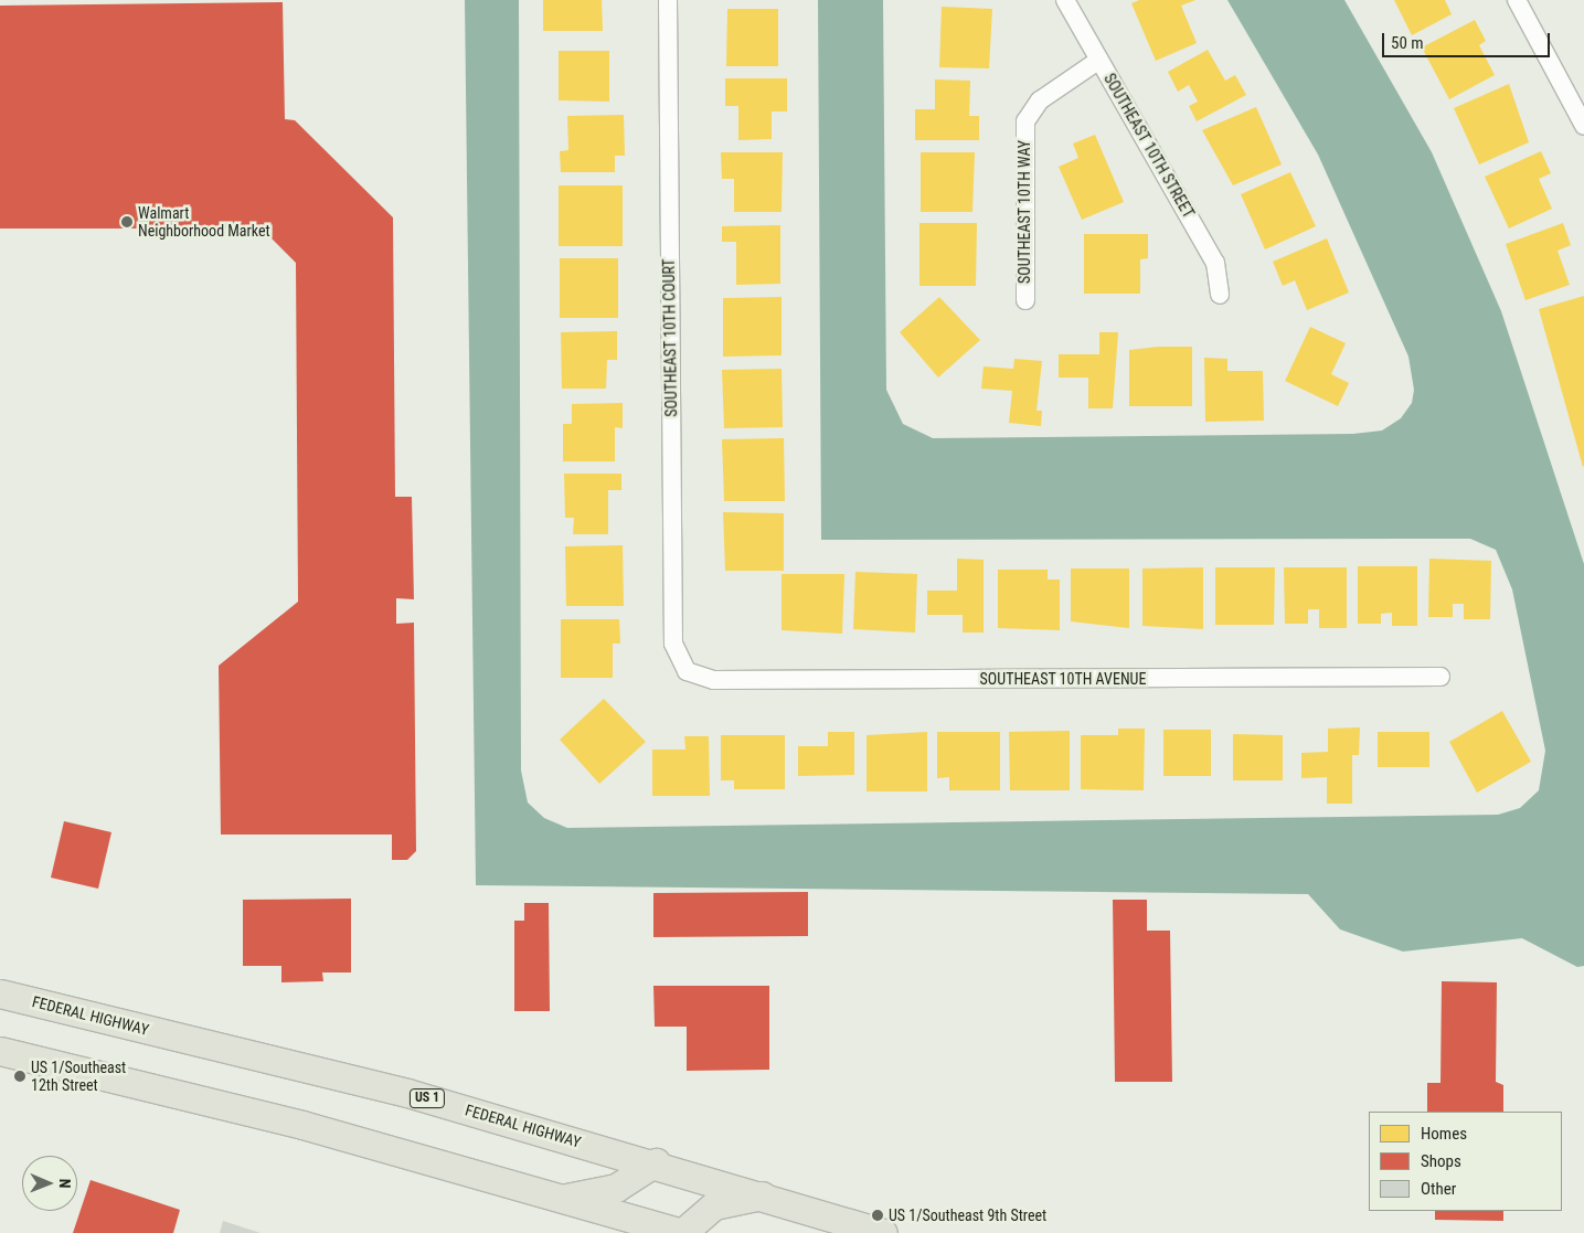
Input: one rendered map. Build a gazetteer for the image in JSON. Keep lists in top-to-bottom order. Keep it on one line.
{"streets":{"main road":["FEDERAL HIGHWAY","US 1"],"street":["SOUTHEAST 10TH STREET","SOUTHEAST 10TH WAY","SOUTHEAST 10TH COURT","SOUTHEAST 10TH AVENUE"]},"crossings":[["SOUTHEAST 10TH STREET","SOUTHEAST 10TH WAY"],["SOUTHEAST 10TH COURT","SOUTHEAST 10TH AVENUE"]],"places":["Walmart Neighborhood Market","US 1/Southeast 12th Street","US 1/Southeast 9th Street"],"legend":["Homes","Shops","Other"],"scale_bar":"50 m","north":"right"}
